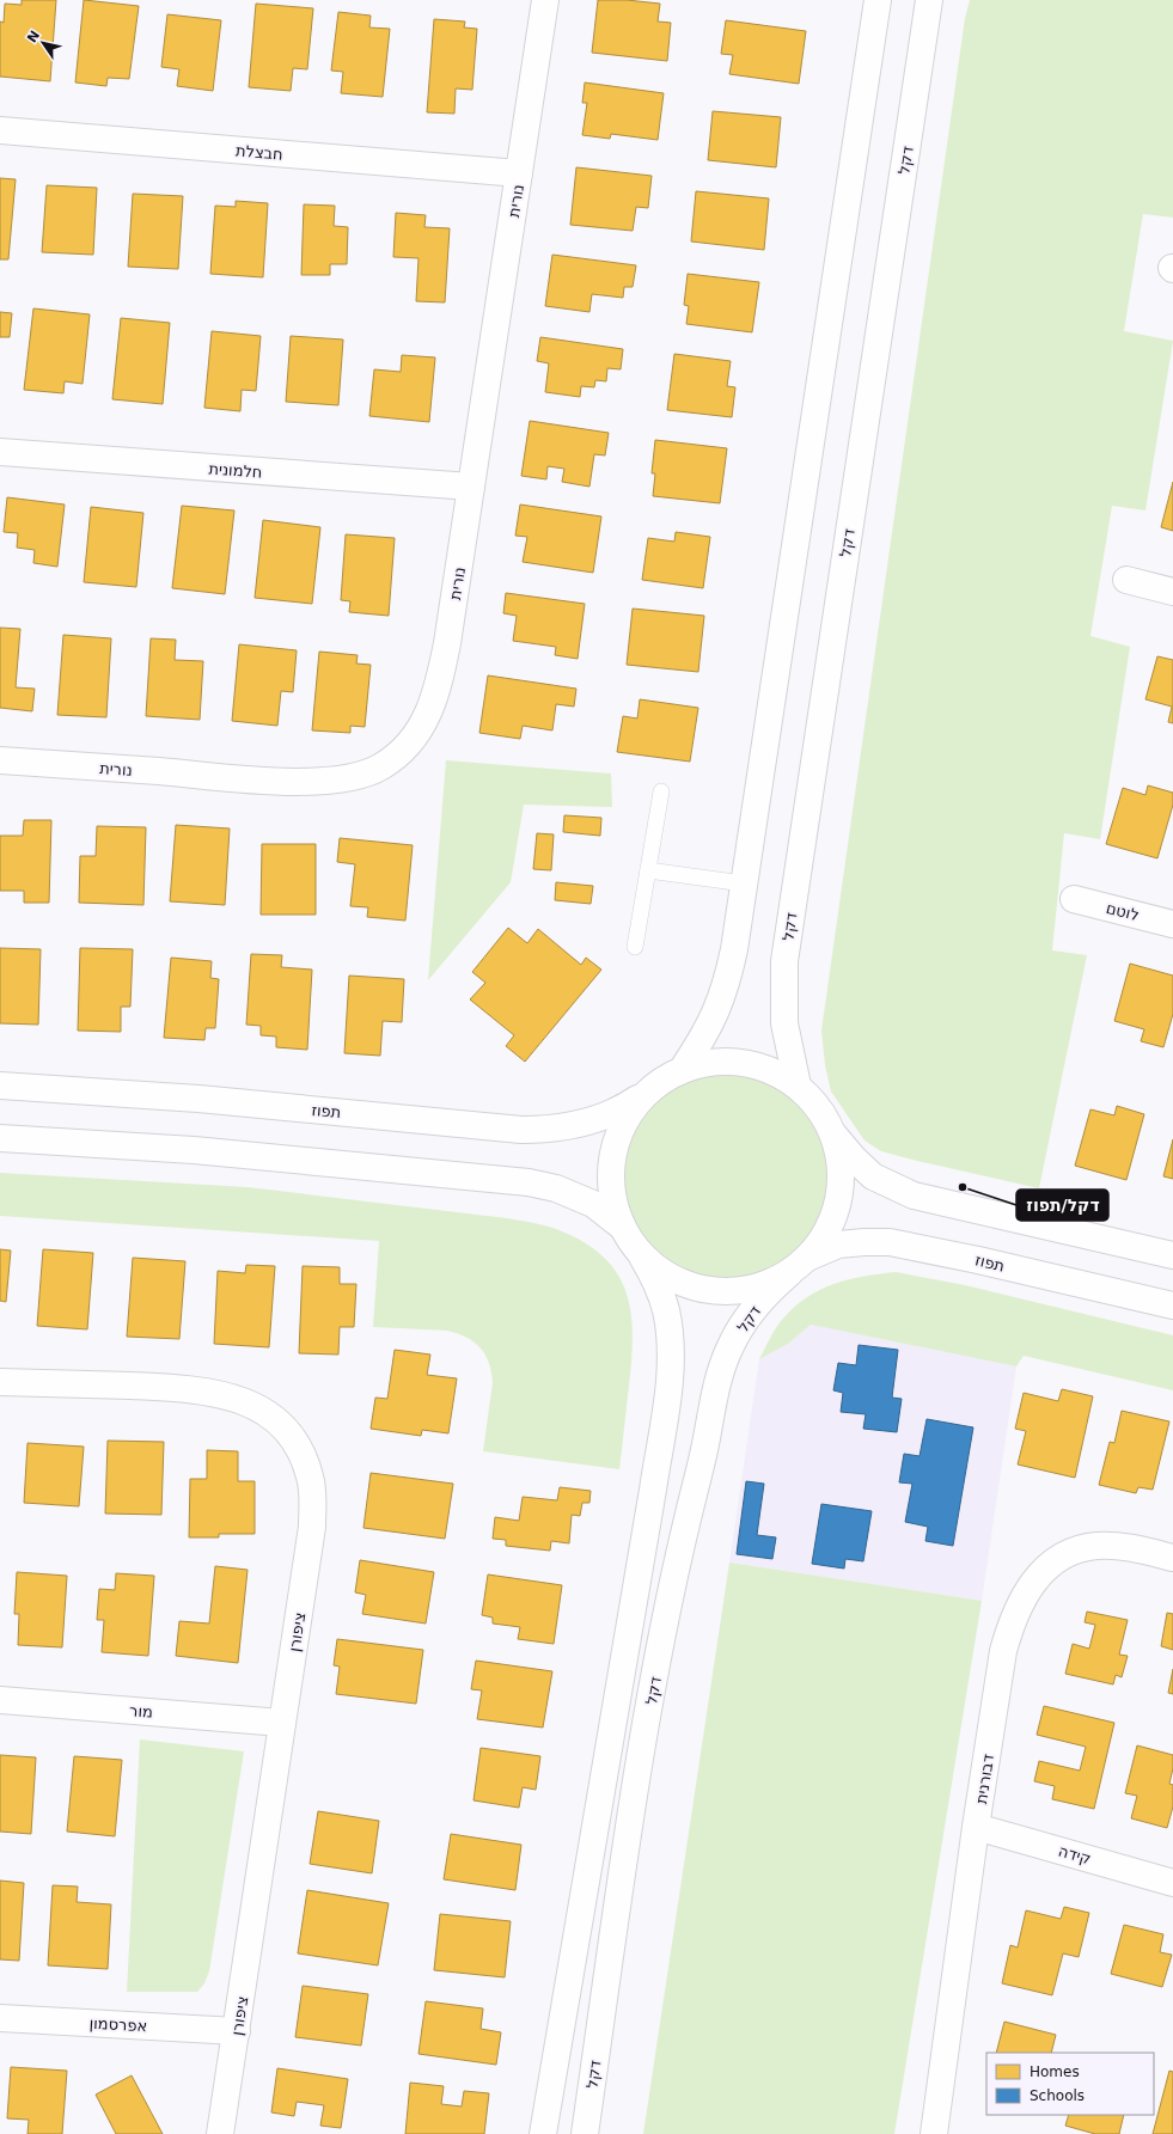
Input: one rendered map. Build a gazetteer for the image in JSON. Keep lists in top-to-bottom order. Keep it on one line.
{"streets":{"street":["חבצלת","דקל","נורית","חלמונית","לוטם","תפוז","ציפורן","מור","דבורנית","קידה","אפרסמון"]},"crossings":[["חבצלת","נורית"],["דקל","תפוז"],["נורית","חלמונית"],["ציפורן","מור"],["ציפורן","אפרסמון"],["דבורנית","קידה"]],"places":["דקל/תפוז"],"legend":["Homes","Schools"],"north":"top left"}
